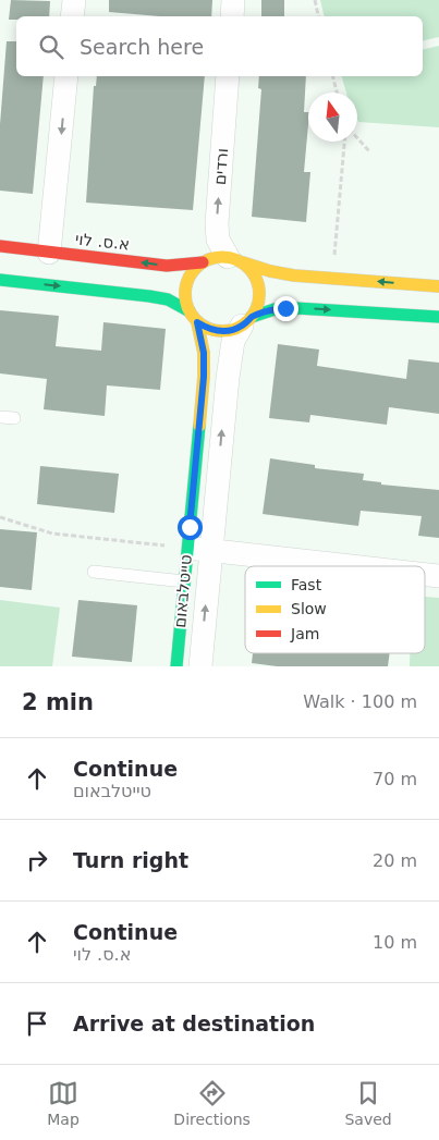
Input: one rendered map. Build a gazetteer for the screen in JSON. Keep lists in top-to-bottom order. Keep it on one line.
{"streets":{"main road":["א.ס. לוי","טייטלבאום"],"street":["ורדים"]},"crossings":[["ורדים","א.ס. לוי"],["ורדים","טייטלבאום"],["א.ס. לוי","טייטלבאום"]],"one_way":["טייטלבאום"],"legend":["Fast","Slow","Jam"],"north":"top","page":{"search":"Search here","heading":["2 min","Walk · 100 m"],"list":[["Continue","טייטלבאום","70 m"],["Turn right","20 m"],["Continue","א.ס. לוי","10 m"],"Arrive at destination"],"nav":["Map","Directions","Saved"]}}
